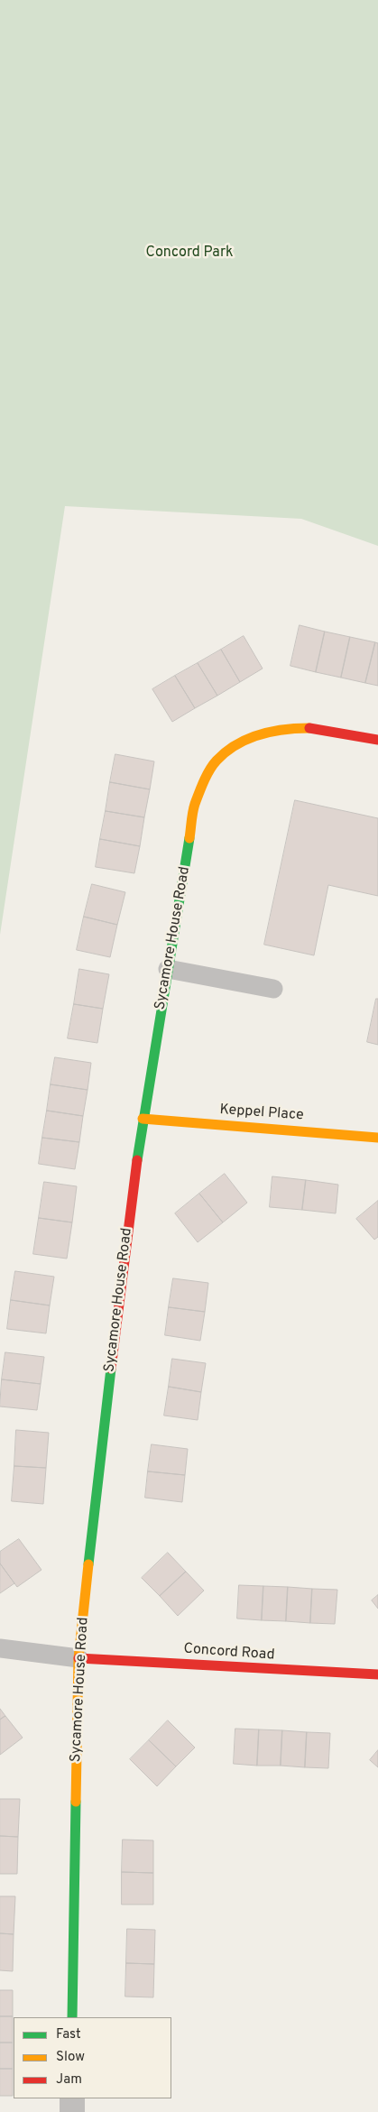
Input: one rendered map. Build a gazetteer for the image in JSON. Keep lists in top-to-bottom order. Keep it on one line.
{"streets":{"street":["Sycamore House Road","Keppel Place","Concord Road"]},"crossings":[["Sycamore House Road","Keppel Place"],["Sycamore House Road","Concord Road"]],"parks":["Concord Park"],"legend":["Fast","Slow","Jam"]}
